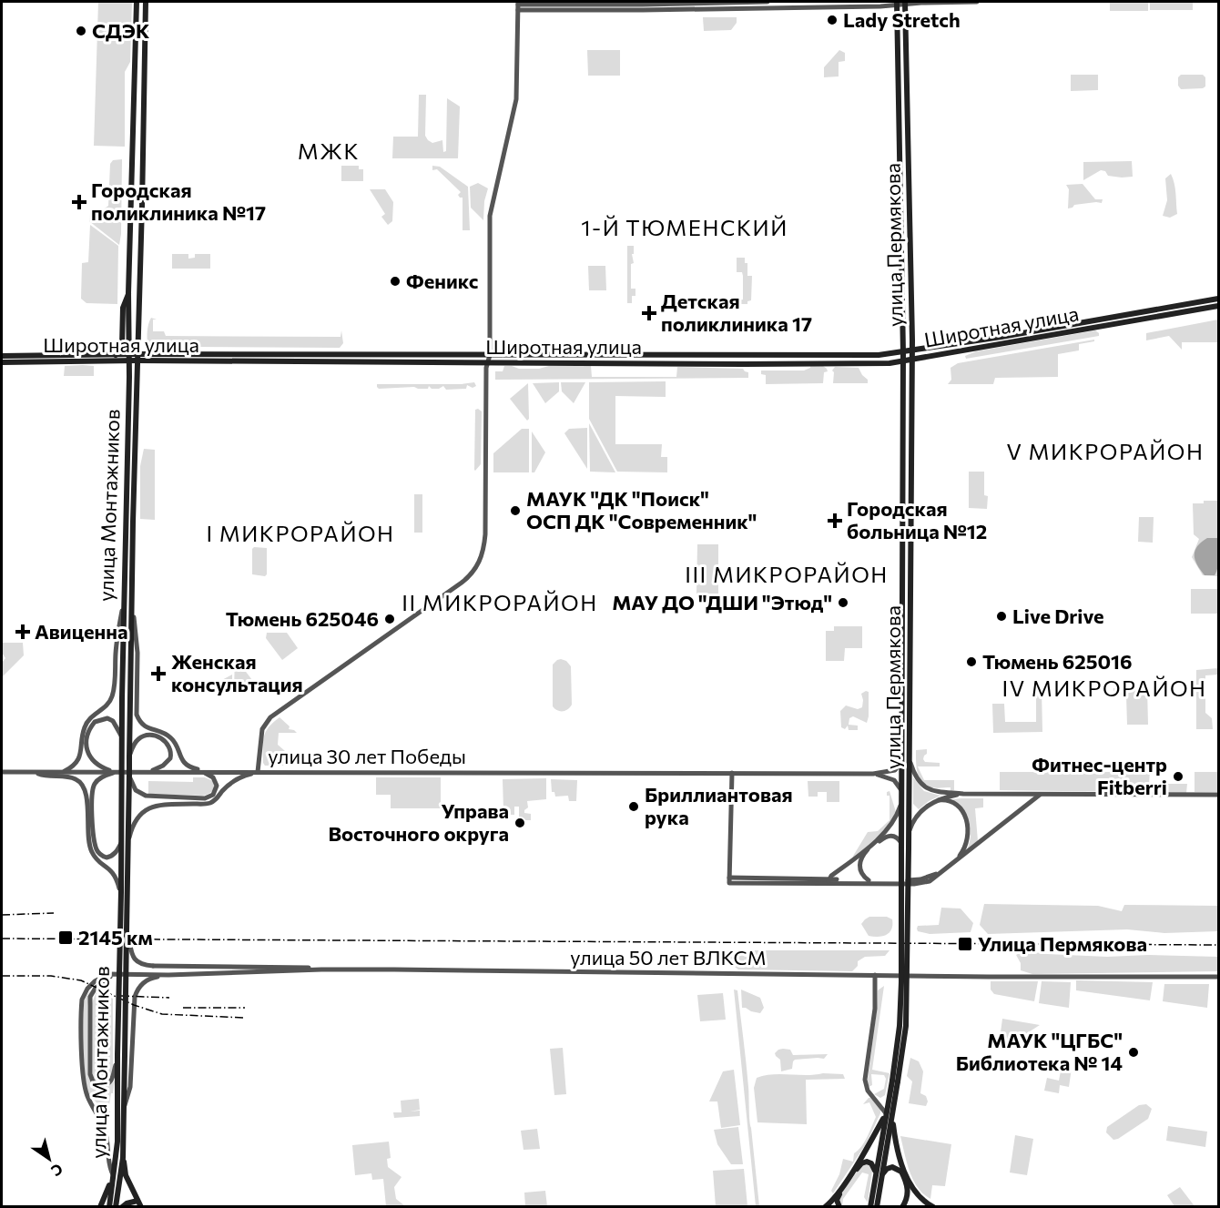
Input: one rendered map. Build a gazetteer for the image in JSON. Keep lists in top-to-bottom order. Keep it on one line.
{"streets":{"main road":["улица Пермякова","Широтная улица","улица Монтажников"],"street":["улица 30 лет Победы","улица 50 лет ВЛКСМ"]},"crossings":[["улица Пермякова","Широтная улица"],["Широтная улица","улица Монтажников"]],"districts":["МЖК","1-Й ТЮМЕНСКИЙ","V МИКРОРАЙОН","I МИКРОРАЙОН","III МИКРОРАЙОН","II МИКРОРАЙОН","IV МИКРОРАЙОН"],"places":{"other":["Lady Stretch","СДЭК","Феникс","МАУК \"ДК \"Поиск\" ОСП ДК \"Современник\"","МАУ ДО \"ДШИ \"Этюд\"","Live Drive","Тюмень 625046","Тюмень 625016","Фитнес-центр Fitberri","Бриллиантовая рука","Управа Восточного округа","МАУК \"ЦГБС\" Библиотека № 14"],"health":["Городская поликлиника №17","Детская поликлиника 17","Городская больница №12","Авиценна","Женская консультация"],"transit":["2145 км","Улица Пермякова"]},"north":"bottom right"}
